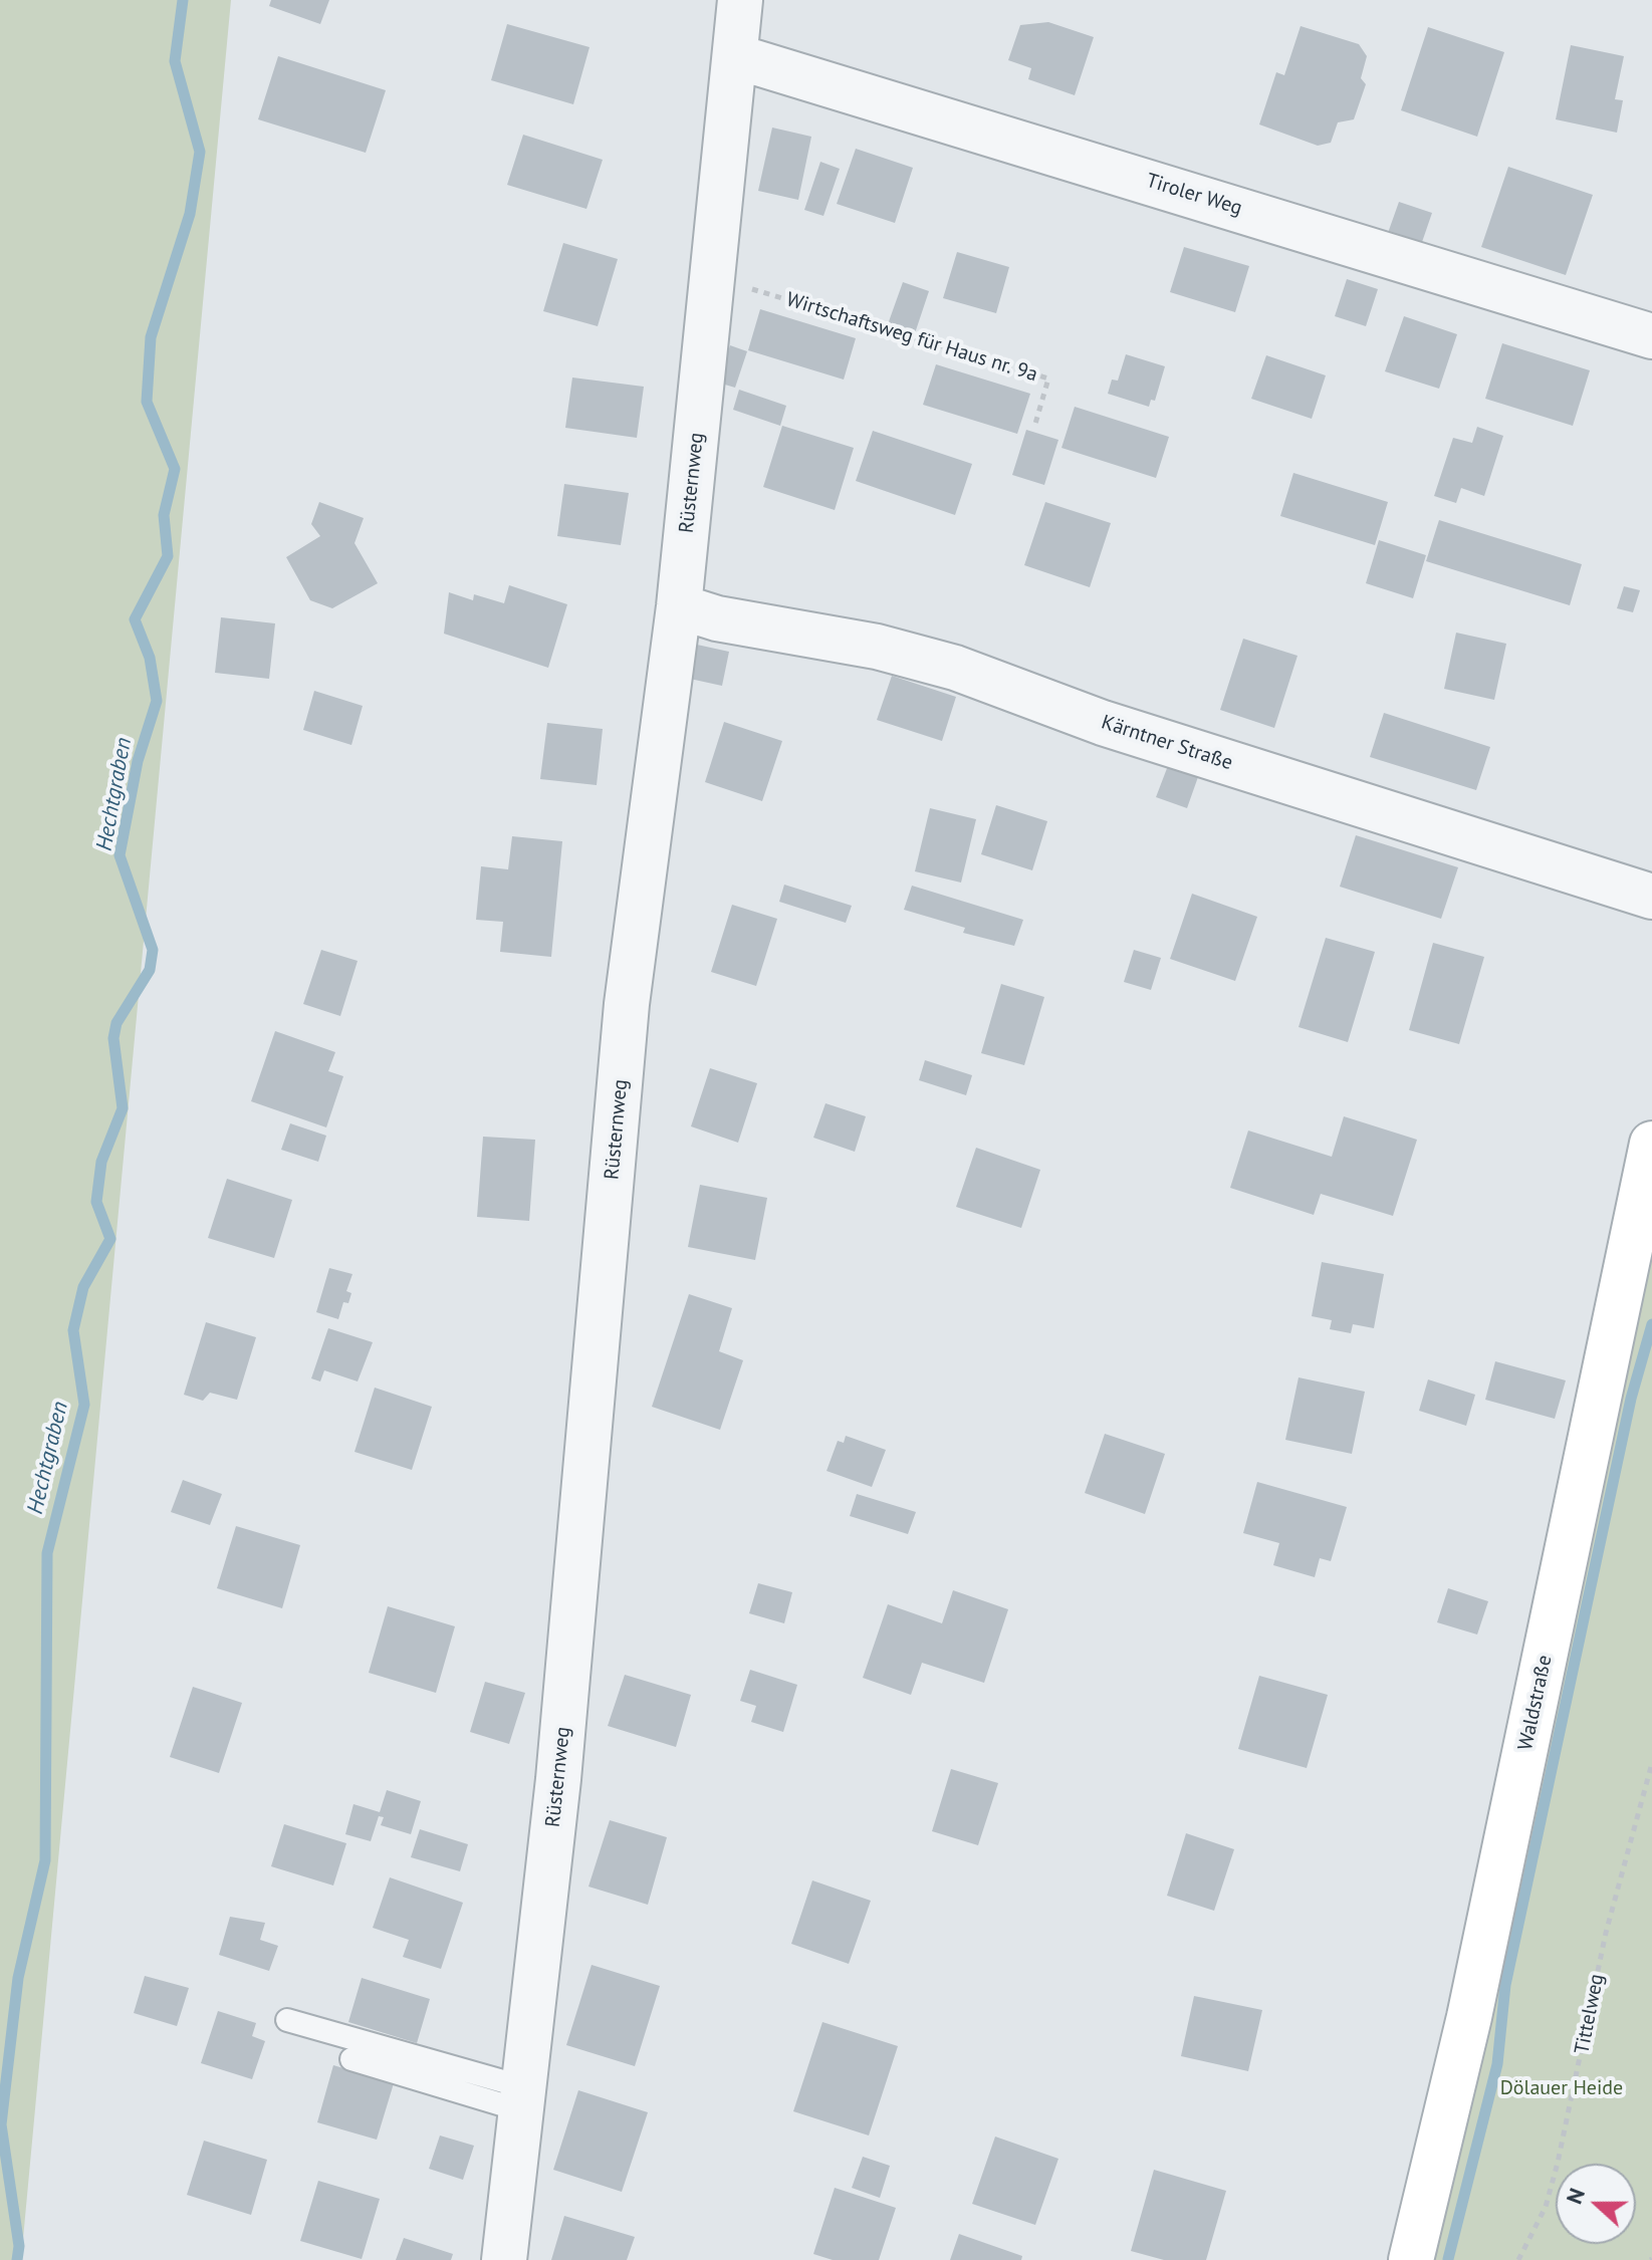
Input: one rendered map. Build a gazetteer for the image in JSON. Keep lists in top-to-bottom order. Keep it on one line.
{"streets":{"main road":["Waldstraße"],"street":["Tiroler Weg","Rüsternweg","Kärntner Straße"],"path":["Wirtschaftsweg für Haus nr. 9a","Tittelweg"]},"crossings":[["Tiroler Weg","Rüsternweg"],["Rüsternweg","Kärntner Straße"]],"water":["Hechtgraben"],"parks":["Dölauer Heide"],"north":"left"}
